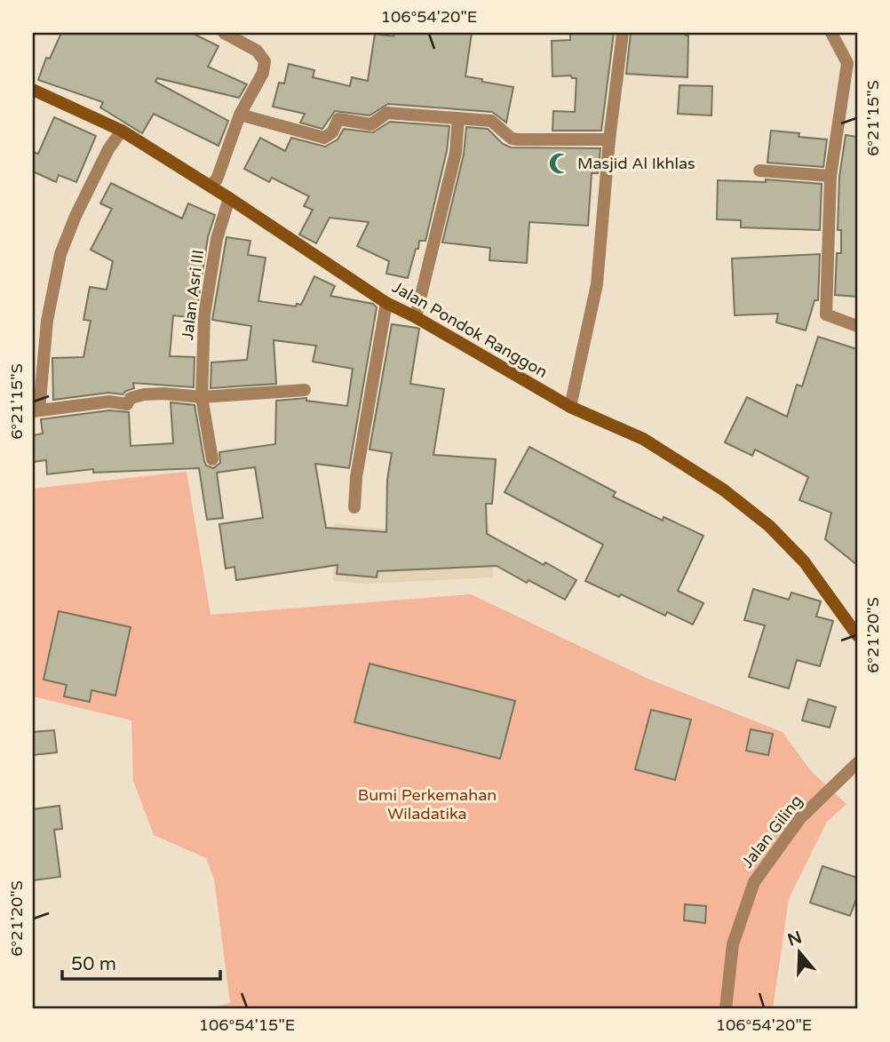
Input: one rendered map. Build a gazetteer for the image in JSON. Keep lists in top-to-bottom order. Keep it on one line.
{"streets":{"street":["Jalan Asri III","Jalan Pondok Ranggon","Jalan Giling"]},"crossings":[["Jalan Asri III","Jalan Pondok Ranggon"]],"parks":["Bumi Perkemahan Wiladatika"],"places":{"mosque":["Masjid Al Ikhlas"]},"scale_bar":"50 m","north":"top","coordinates":["106°54'20\"E","6°21'15\"S","6°21'20\"S","106°54'15\"E"]}
